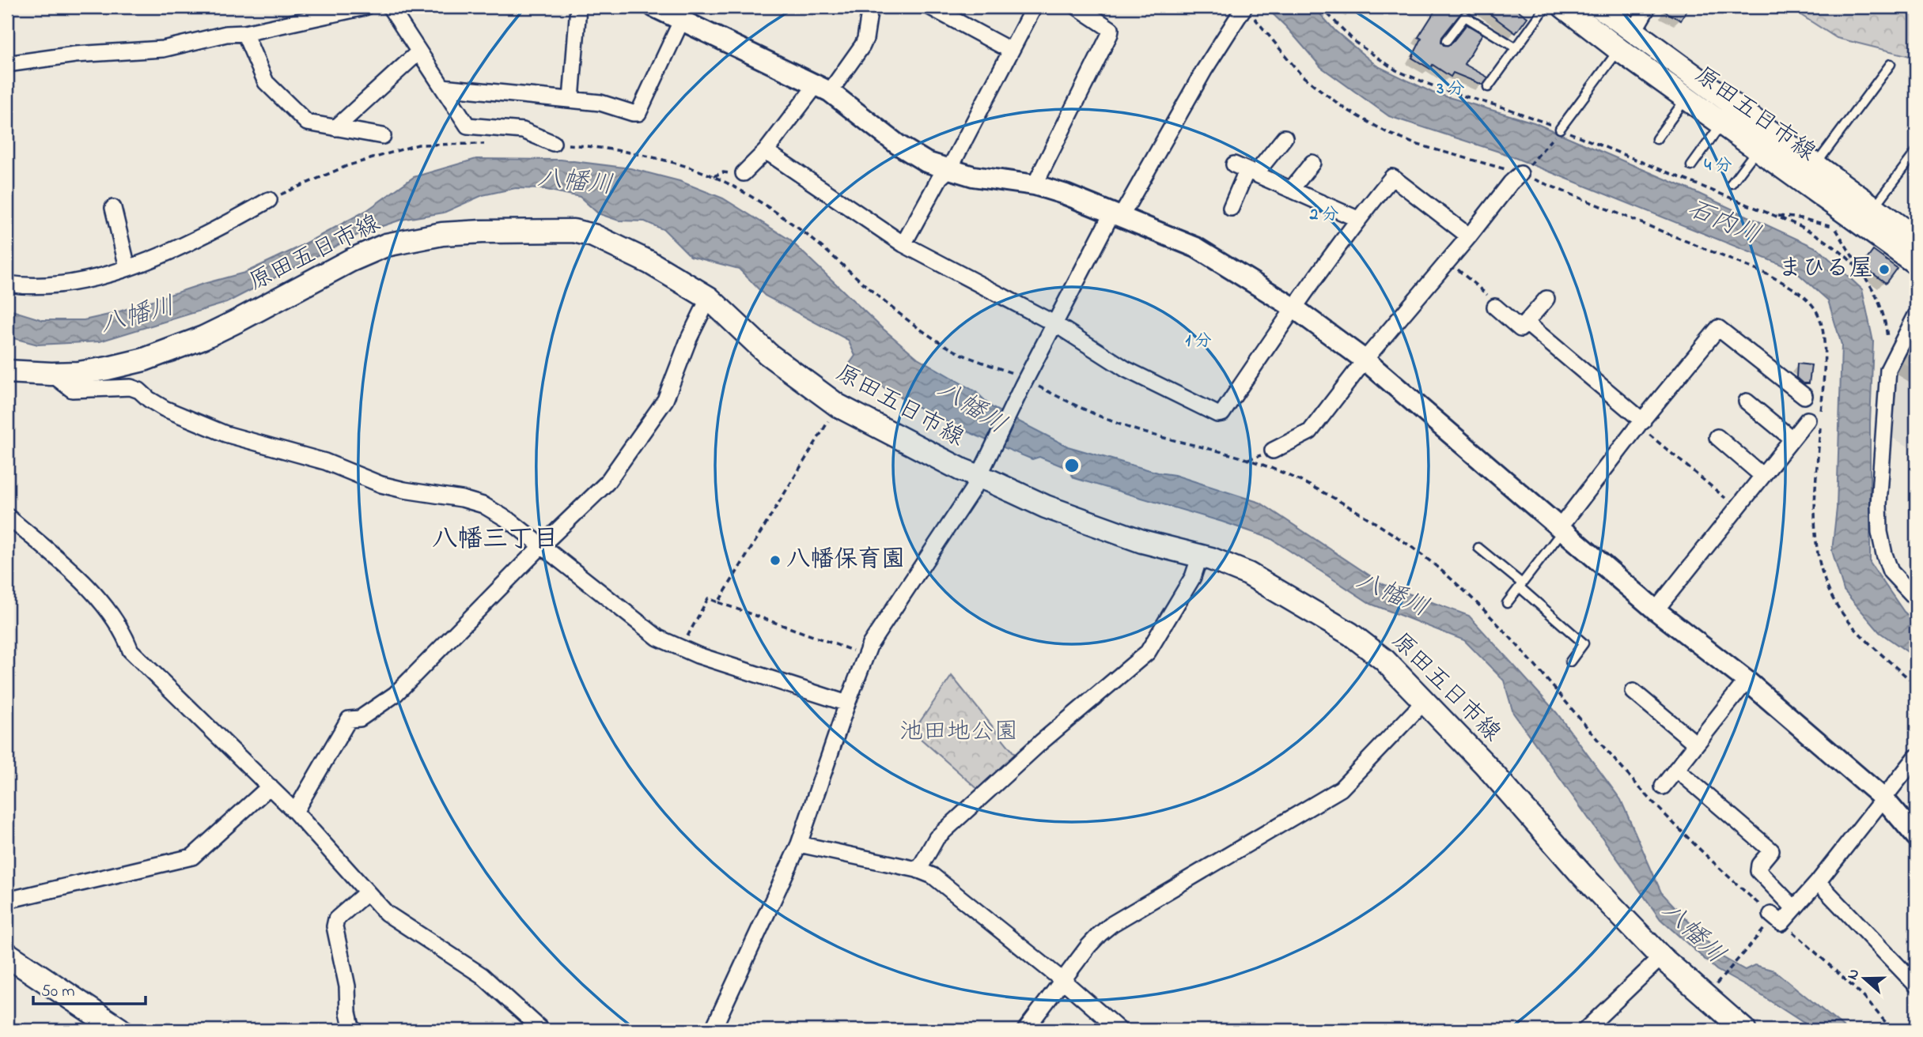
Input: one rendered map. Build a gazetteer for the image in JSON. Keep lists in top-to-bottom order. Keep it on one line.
{"streets":{"main road":["原田五日市線"]},"districts":["八幡三丁目"],"water":["八幡川","石内川"],"parks":["池田地公園"],"places":["まひる屋","八幡保育園"],"scale_bar":"50 m","north":"left","rings":["3 分","4 分","2 分","1 分"]}
